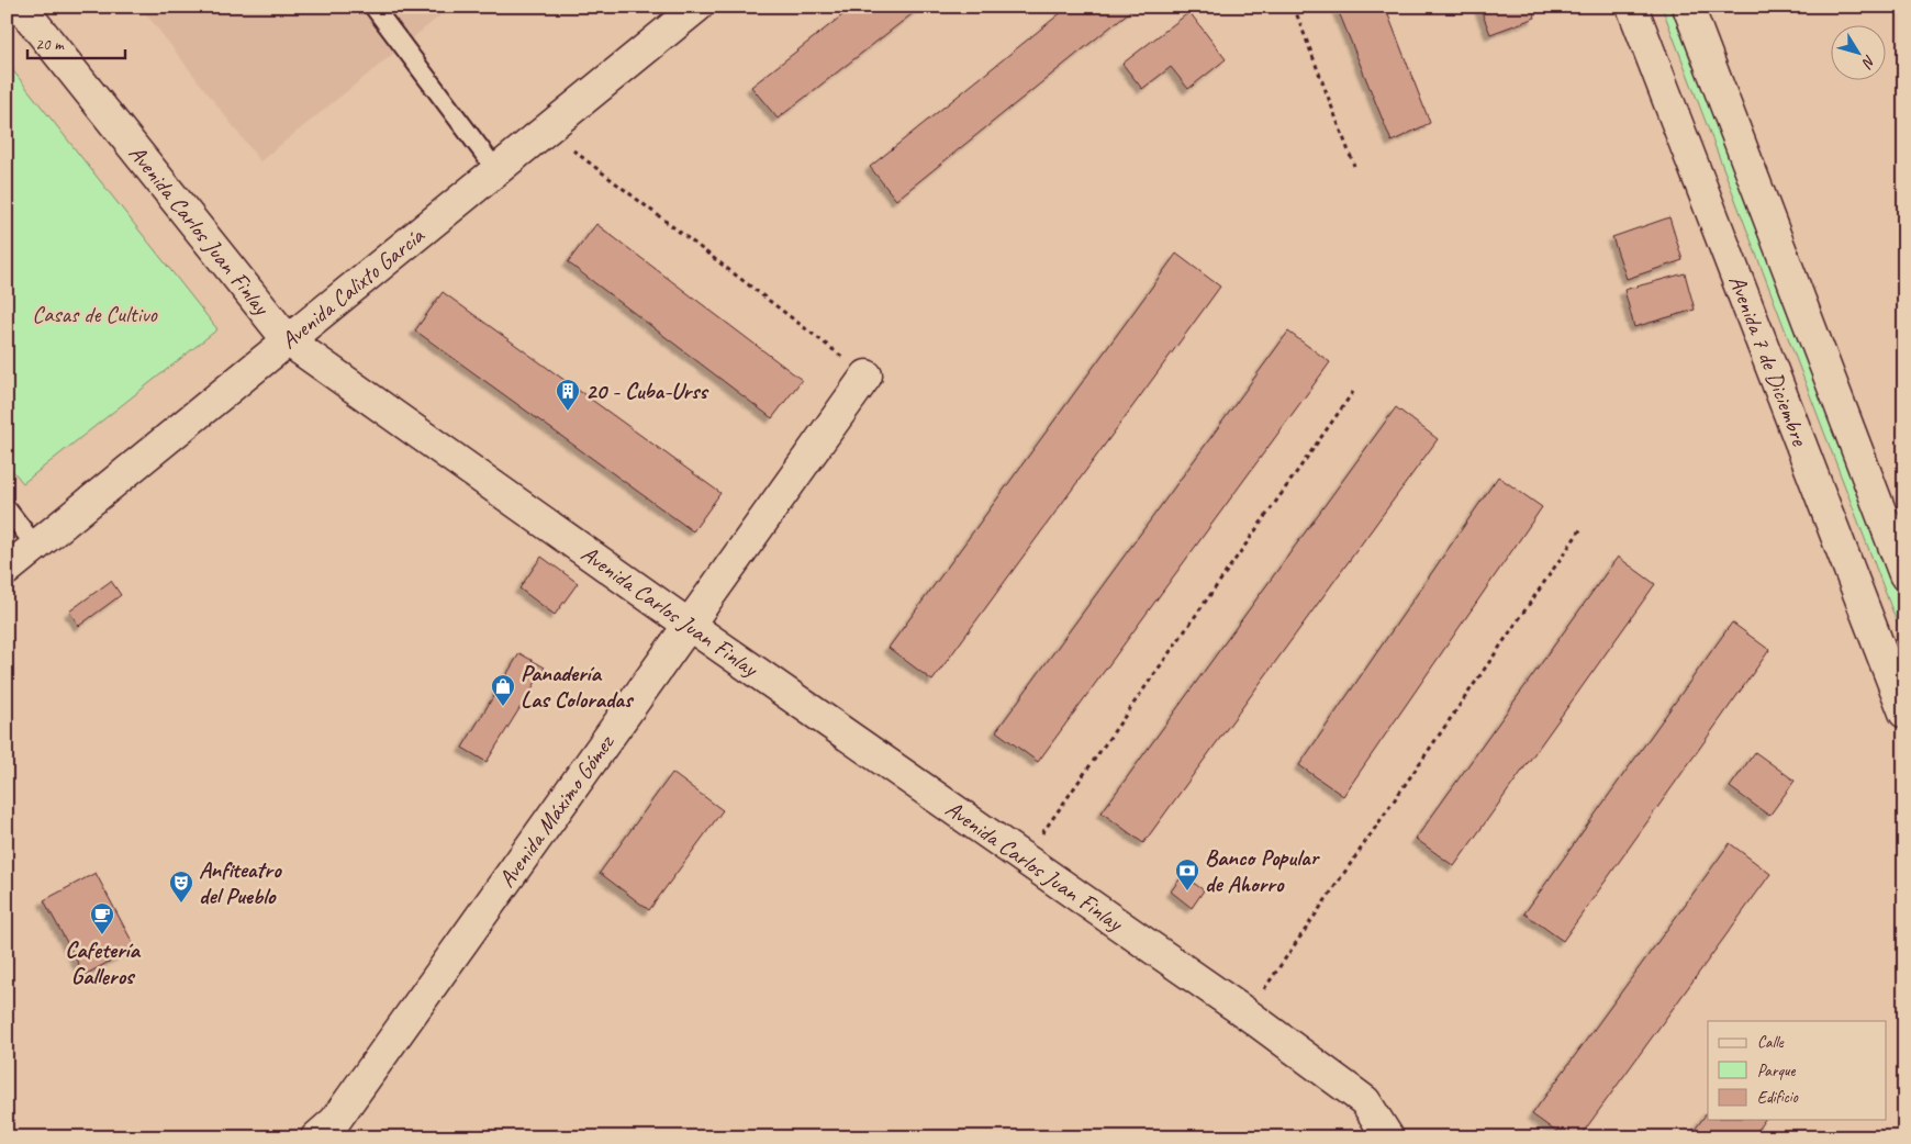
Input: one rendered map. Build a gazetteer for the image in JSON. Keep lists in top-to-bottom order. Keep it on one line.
{"streets":{"street":["Avenida Carlos Juan Finlay","Avenida Calixto García","Avenida 7 de Diciembre","Avenida Máximo Gómez"]},"crossings":[["Avenida Carlos Juan Finlay","Avenida Calixto García"],["Avenida Carlos Juan Finlay","Avenida Máximo Gómez"]],"parks":["Casas de Cultivo"],"places":{"building":["20 - Cuba-Urss"],"shop":["Panadería Las Coloradas"],"bank":["Banco Popular de Ahorro"],"theatre":["Anfiteatro del Pueblo"],"cafe":["Cafetería Galleros"]},"legend":["Calle","Parque","Edificio"],"scale_bar":"20 m","north":"bottom right"}
